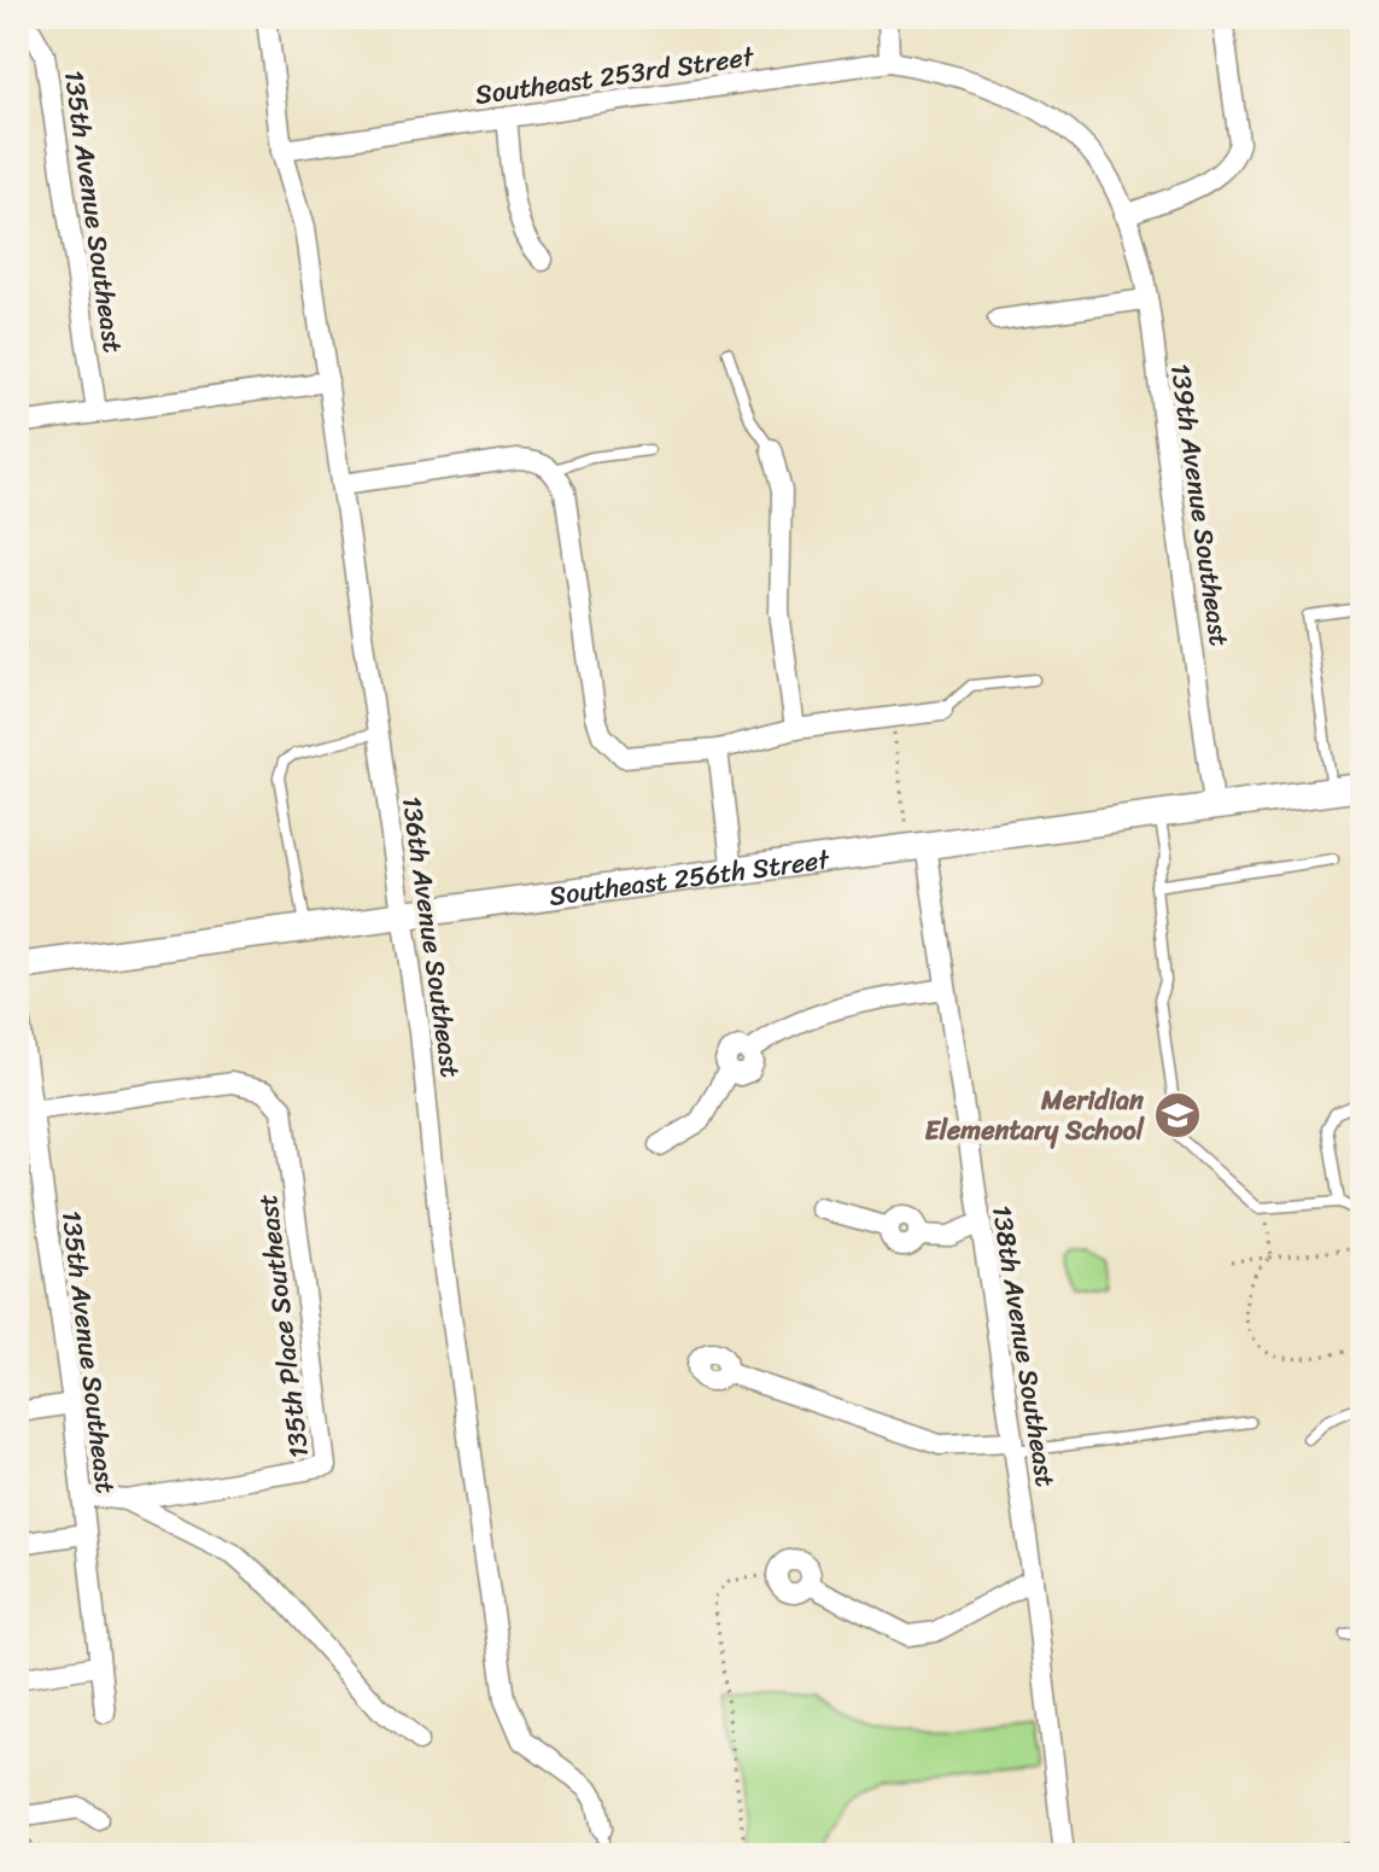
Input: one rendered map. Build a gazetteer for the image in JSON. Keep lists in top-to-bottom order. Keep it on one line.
{"streets":{"main road":["Southeast 256th Street"],"street":["Southeast 253rd Street","135th Avenue Southeast","139th Avenue Southeast","136th Avenue Southeast","135th Place Southeast","138th Avenue Southeast"]},"crossings":[["Southeast 253rd Street","139th Avenue Southeast"],["Southeast 253rd Street","136th Avenue Southeast"],["135th Avenue Southeast","135th Place Southeast"],["139th Avenue Southeast","Southeast 256th Street"],["Southeast 256th Street","136th Avenue Southeast"],["Southeast 256th Street","138th Avenue Southeast"]],"places":{"school or university":["Meridian Elementary School"]}}
